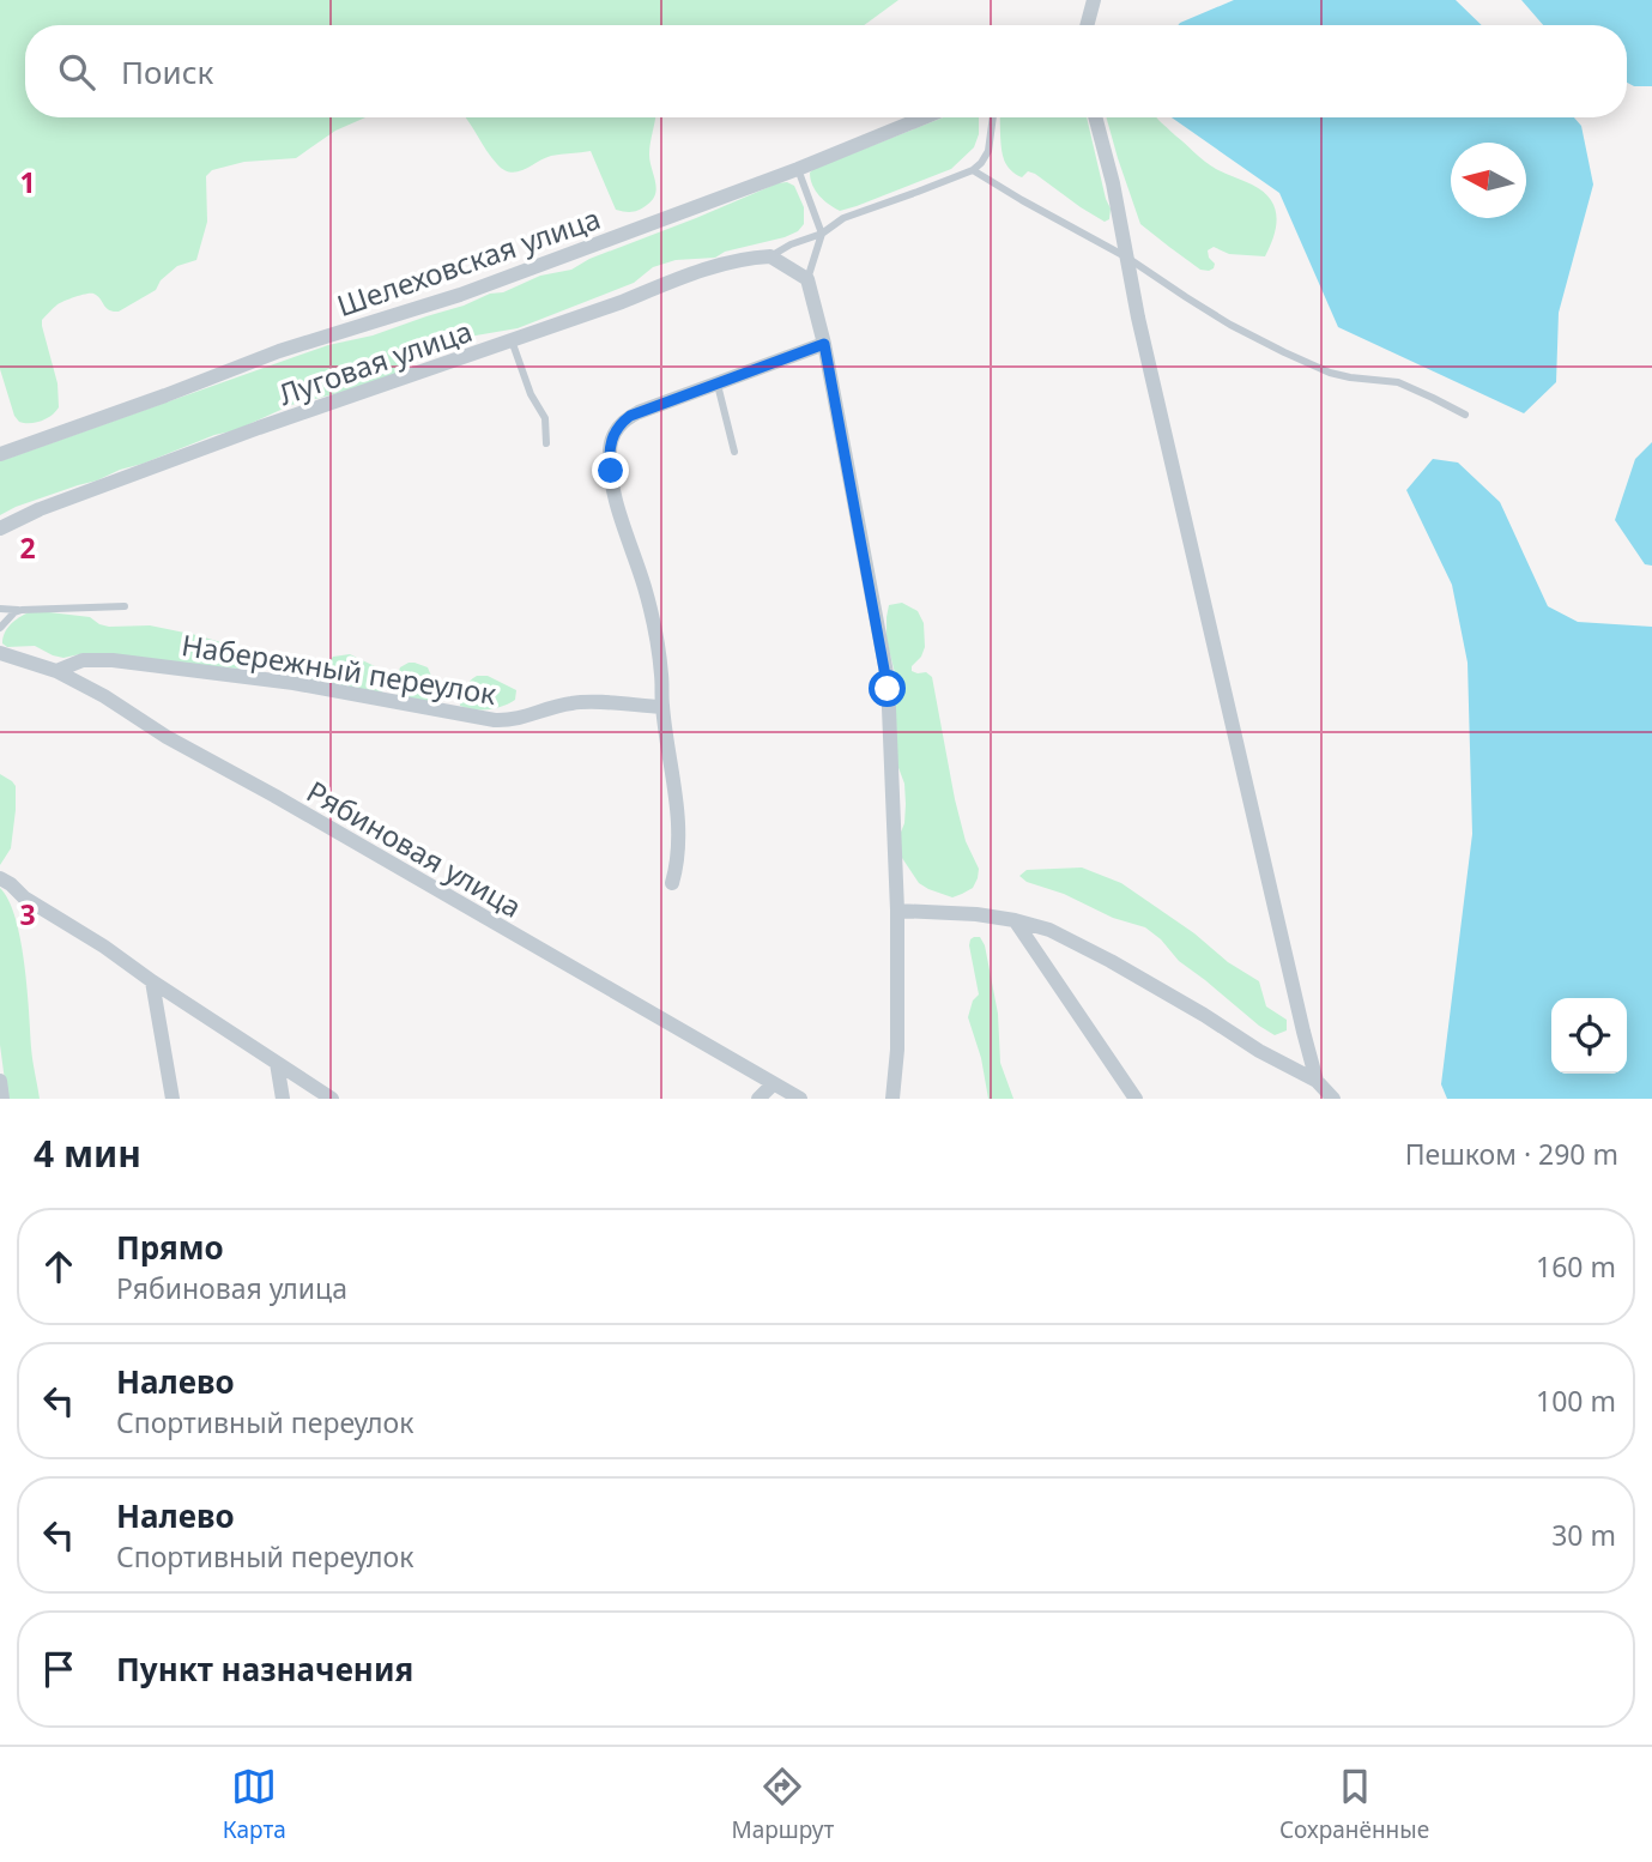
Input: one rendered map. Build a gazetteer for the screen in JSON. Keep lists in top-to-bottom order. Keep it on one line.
{"streets":{"street":["Шелеховская улица","Луговая улица","Набережный переулок","Рябиновая улица"]},"crossings":[["Набережный переулок","Рябиновая улица"]],"north":"left","page":{"search":"Поиск","heading":["4 мин","Пешком · 290 m"],"list":[["Прямо","Рябиновая улица","160 m"],["Налево","Спортивный переулок","100 m"],["Налево","Спортивный переулок","30 m"],"Пункт назначения"],"nav":["Карта","Маршрут","Сохранённые"]},"grid":{"rows":["1","2","3"]}}
